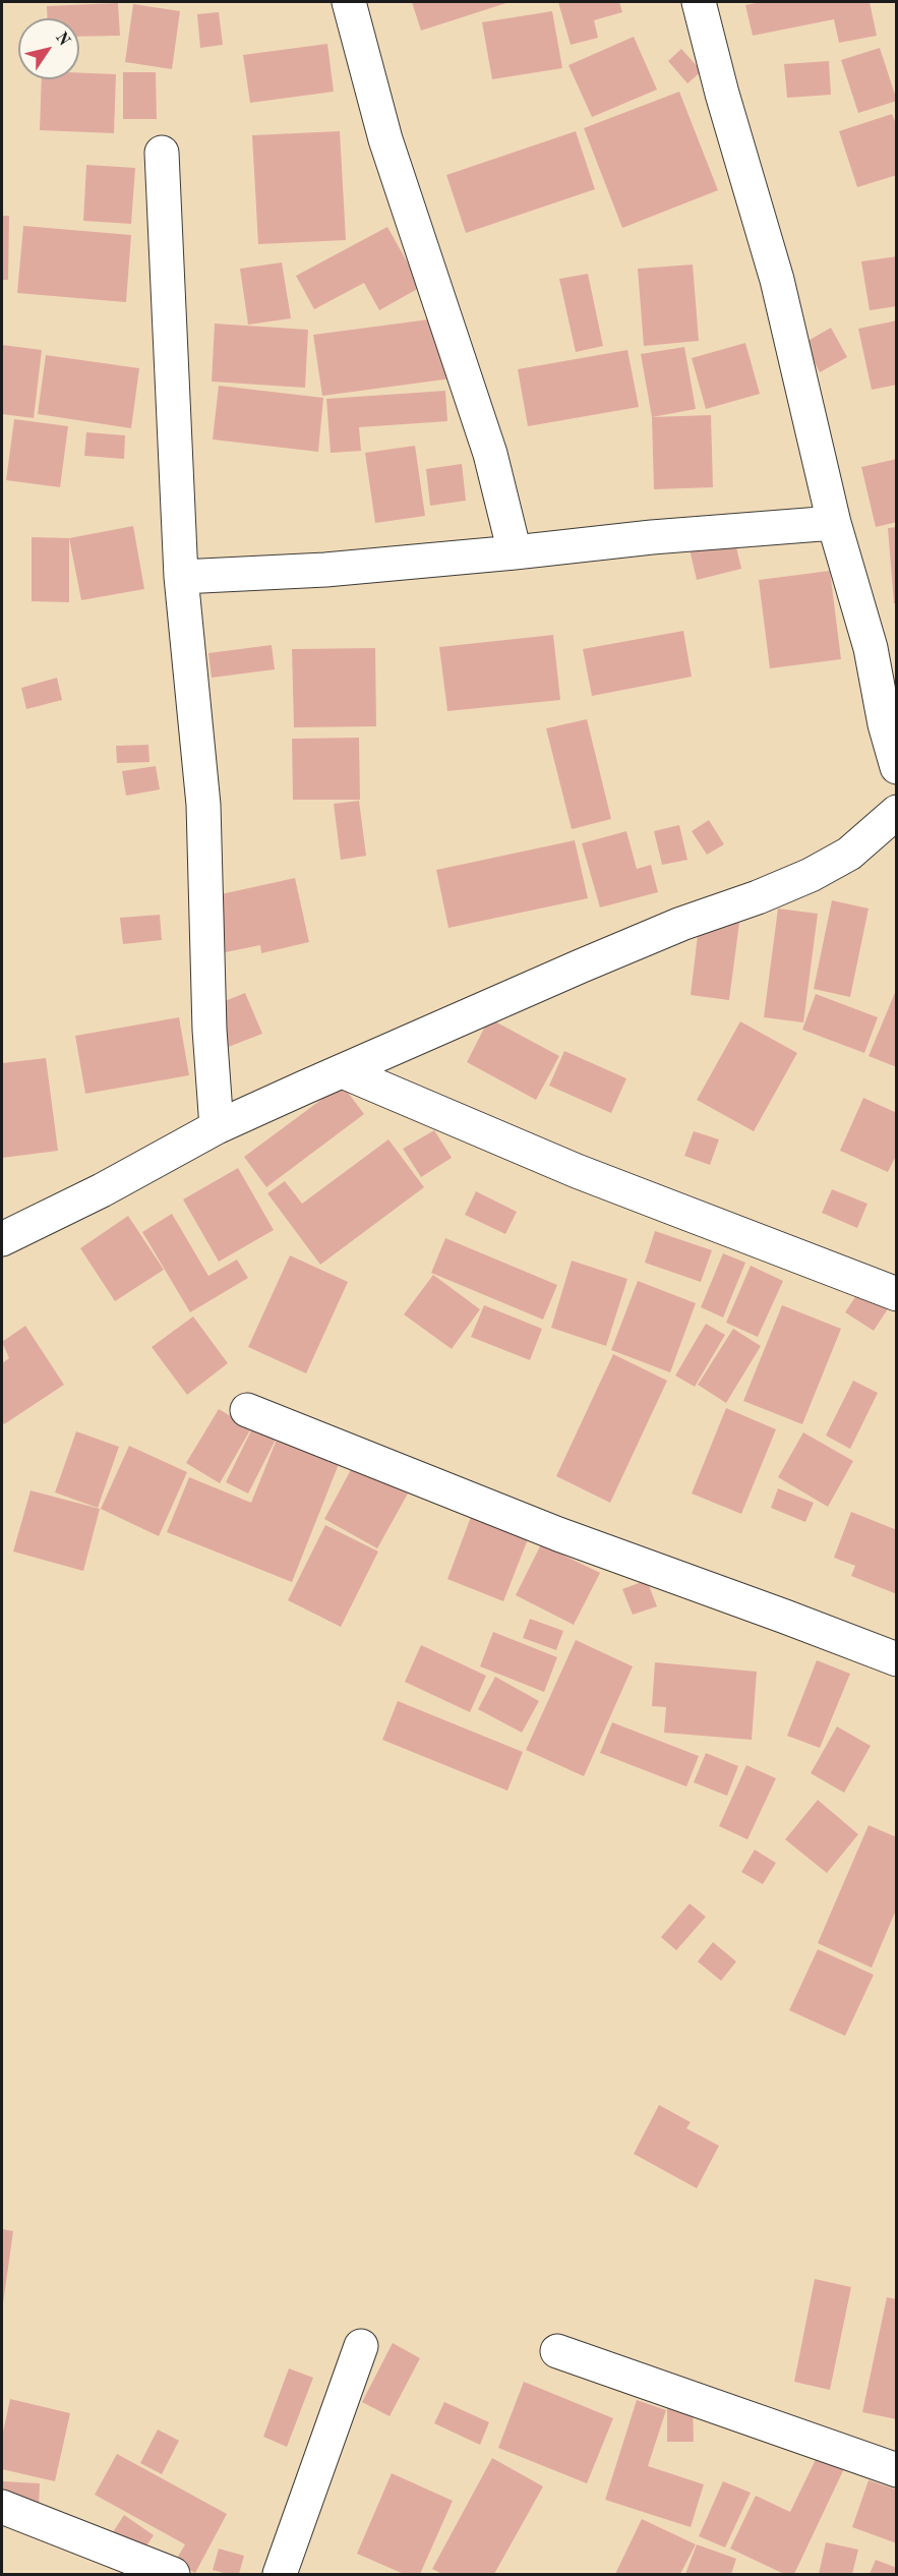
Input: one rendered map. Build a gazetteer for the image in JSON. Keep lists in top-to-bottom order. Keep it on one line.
{"north":"top right"}
